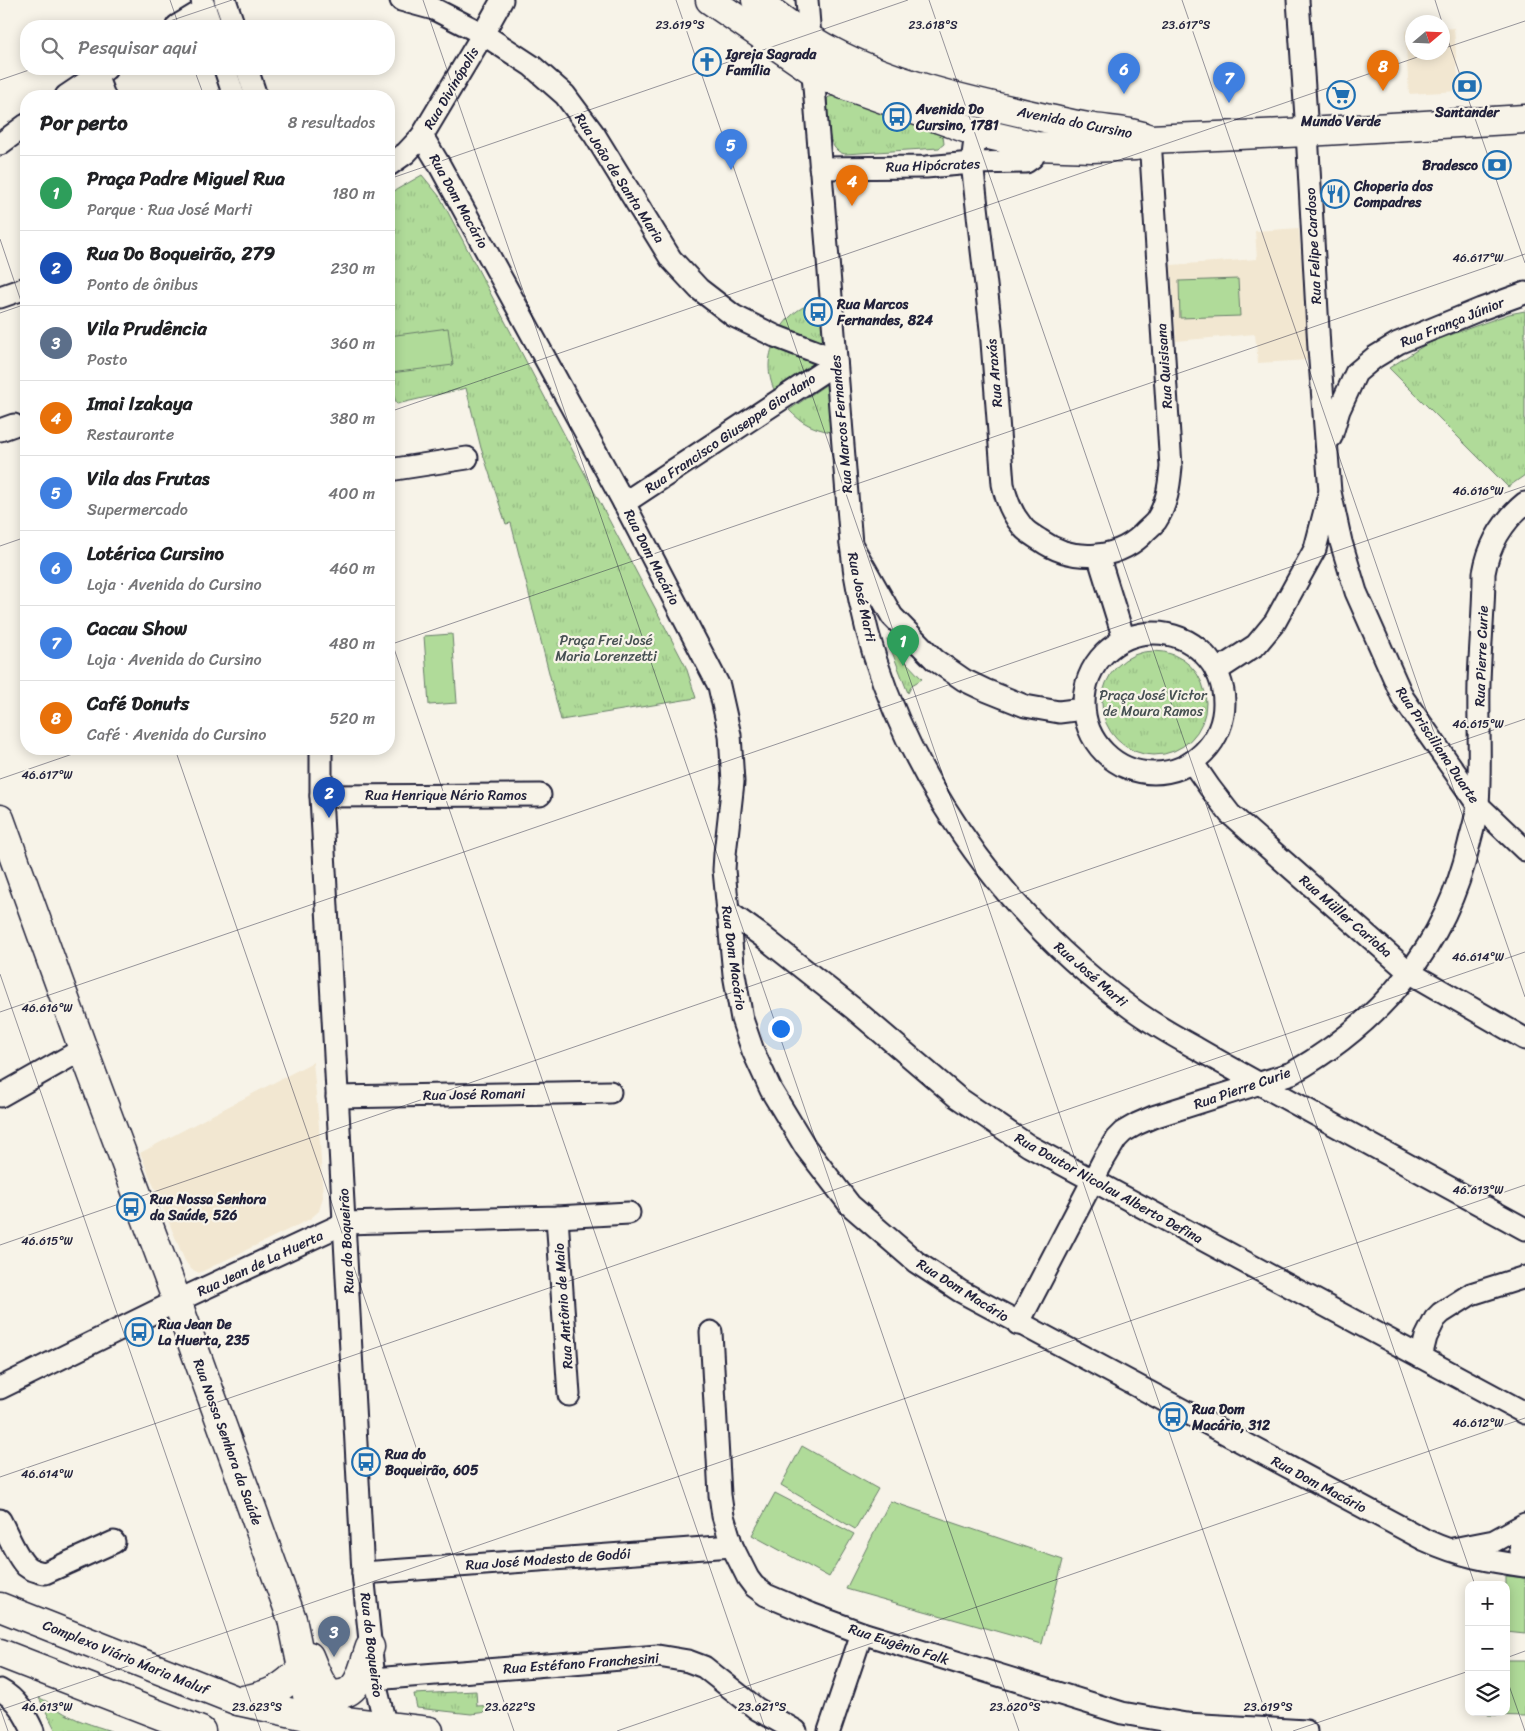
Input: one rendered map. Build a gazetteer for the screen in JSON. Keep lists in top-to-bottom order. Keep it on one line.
{"streets":{"main road":["Avenida do Cursino","Rua Nossa Senhora da Saúde","Complexo Viário Maria Maluf"],"street":["Rua Divinópolis","Rua Hipócrates","Rua João de Santa Maria","Rua Dom Macário","Rua Felipe Cardoso","Rua França Júnior","Rua Quisisana","Rua Araxás","Rua Marcos Fernandes","Rua Francisco Giuseppe Giordano","Rua José Marti","Rua Pierre Curie","Rua Prisciliana Duarte","Rua Henrique Nério Ramos","Rua Müller Carioba","Rua José Romani","Rua Doutor Nicolau Alberto Defina","Rua do Boqueirão","Rua Jean de La Huerta","Rua Antônio de Maio","Rua José Modesto de Godói","Rua Eugênio Falk","Rua Estéfano Franchesini"]},"crossings":[["Rua Divinópolis","Rua João de Santa Maria"],["Rua Divinópolis","Rua Dom Macário"],["Avenida do Cursino","Rua Hipócrates"],["Avenida do Cursino","Rua Felipe Cardoso"],["Avenida do Cursino","Rua Quisisana"],["Avenida do Cursino","Rua Araxás"],["Avenida do Cursino","Rua Marcos Fernandes"],["Rua Hipócrates","Rua Araxás"],["Rua Hipócrates","Rua Marcos Fernandes"],["Rua João de Santa Maria","Rua Marcos Fernandes"],["Rua João de Santa Maria","Rua Francisco Giuseppe Giordano"],["Rua Dom Macário","Rua Francisco Giuseppe Giordano"],["Rua Dom Macário","Rua Pierre Curie"],["Rua Dom Macário","Rua Doutor Nicolau Alberto Defina"],["Rua Felipe Cardoso","Rua França Júnior"],["Rua Felipe Cardoso","Rua Marcos Fernandes"],["Rua Felipe Cardoso","Rua Prisciliana Duarte"],["Rua Felipe Cardoso","Rua Müller Carioba"],["Rua Quisisana","Rua Araxás"],["Rua Marcos Fernandes","Rua Francisco Giuseppe Giordano"],["Rua Marcos Fernandes","Rua José Marti"],["Rua Marcos Fernandes","Rua Müller Carioba"],["Rua José Marti","Rua Pierre Curie"],["Rua Pierre Curie","Rua Prisciliana Duarte"],["Rua Pierre Curie","Rua Müller Carioba"],["Rua Pierre Curie","Rua Doutor Nicolau Alberto Defina"],["Rua Henrique Nério Ramos","Rua do Boqueirão"],["Rua José Romani","Rua do Boqueirão"],["Rua do Boqueirão","Rua Jean de La Huerta"],["Rua do Boqueirão","Rua José Modesto de Godói"],["Rua do Boqueirão","Complexo Viário Maria Maluf"],["Rua do Boqueirão","Rua Estéfano Franchesini"],["Rua Jean de La Huerta","Rua Antônio de Maio"],["Rua Jean de La Huerta","Rua Nossa Senhora da Saúde"],["Rua Nossa Senhora da Saúde","Complexo Viário Maria Maluf"],["Rua José Modesto de Godói","Rua Eugênio Falk"]],"parks":["Praça Frei José Maria Lorenzetti","Praça José Victor de Moura Ramos"],"places":{"church":["Igreja Sagrada Família"],"bank":["Santander","Bradesco"],"supermarket":["Mundo Verde"],"bus stop":["Avenida Do Cursino, 1781","Rua Marcos Fernandes, 824","Rua Nossa Senhora da Saúde, 526","Rua Jean De La Huerta, 235","Rua Dom Macário, 312","Rua do Boqueirão, 605"],"restaurant":["Choperia dos Compadres"]},"north":"right","page":{"search":"Pesquisar aqui","pins":["8","6","7","5","4","1","2","3"],"heading":["Por perto","8 resultados"],"list":[{"mark":"1","name":"Praça Padre Miguel Rua","note":"Parque · Rua José Marti","value":"180 m"},{"mark":"2","name":"Rua Do Boqueirão, 279","note":"Ponto de ônibus","value":"230 m"},{"mark":"3","name":"Vila Prudência","note":"Posto","value":"360 m"},{"mark":"4","name":"Imai Izakaya","note":"Restaurante","value":"380 m"},{"mark":"5","name":"Vila das Frutas","note":"Supermercado","value":"400 m"},{"mark":"6","name":"Lotérica Cursino","note":"Loja · Avenida do Cursino","value":"460 m"},{"mark":"7","name":"Cacau Show","note":"Loja · Avenida do Cursino","value":"480 m"},{"mark":"8","name":"Café Donuts","note":"Café · Avenida do Cursino","value":"520 m"}],"map_buttons":["+","−"]},"coordinates":["23.619°S","23.618°S","23.617°S","46.617°W","46.616°W","46.615°W","46.614°W","46.613°W","46.612°W","23.623°S","23.622°S","23.621°S","23.620°S"]}
